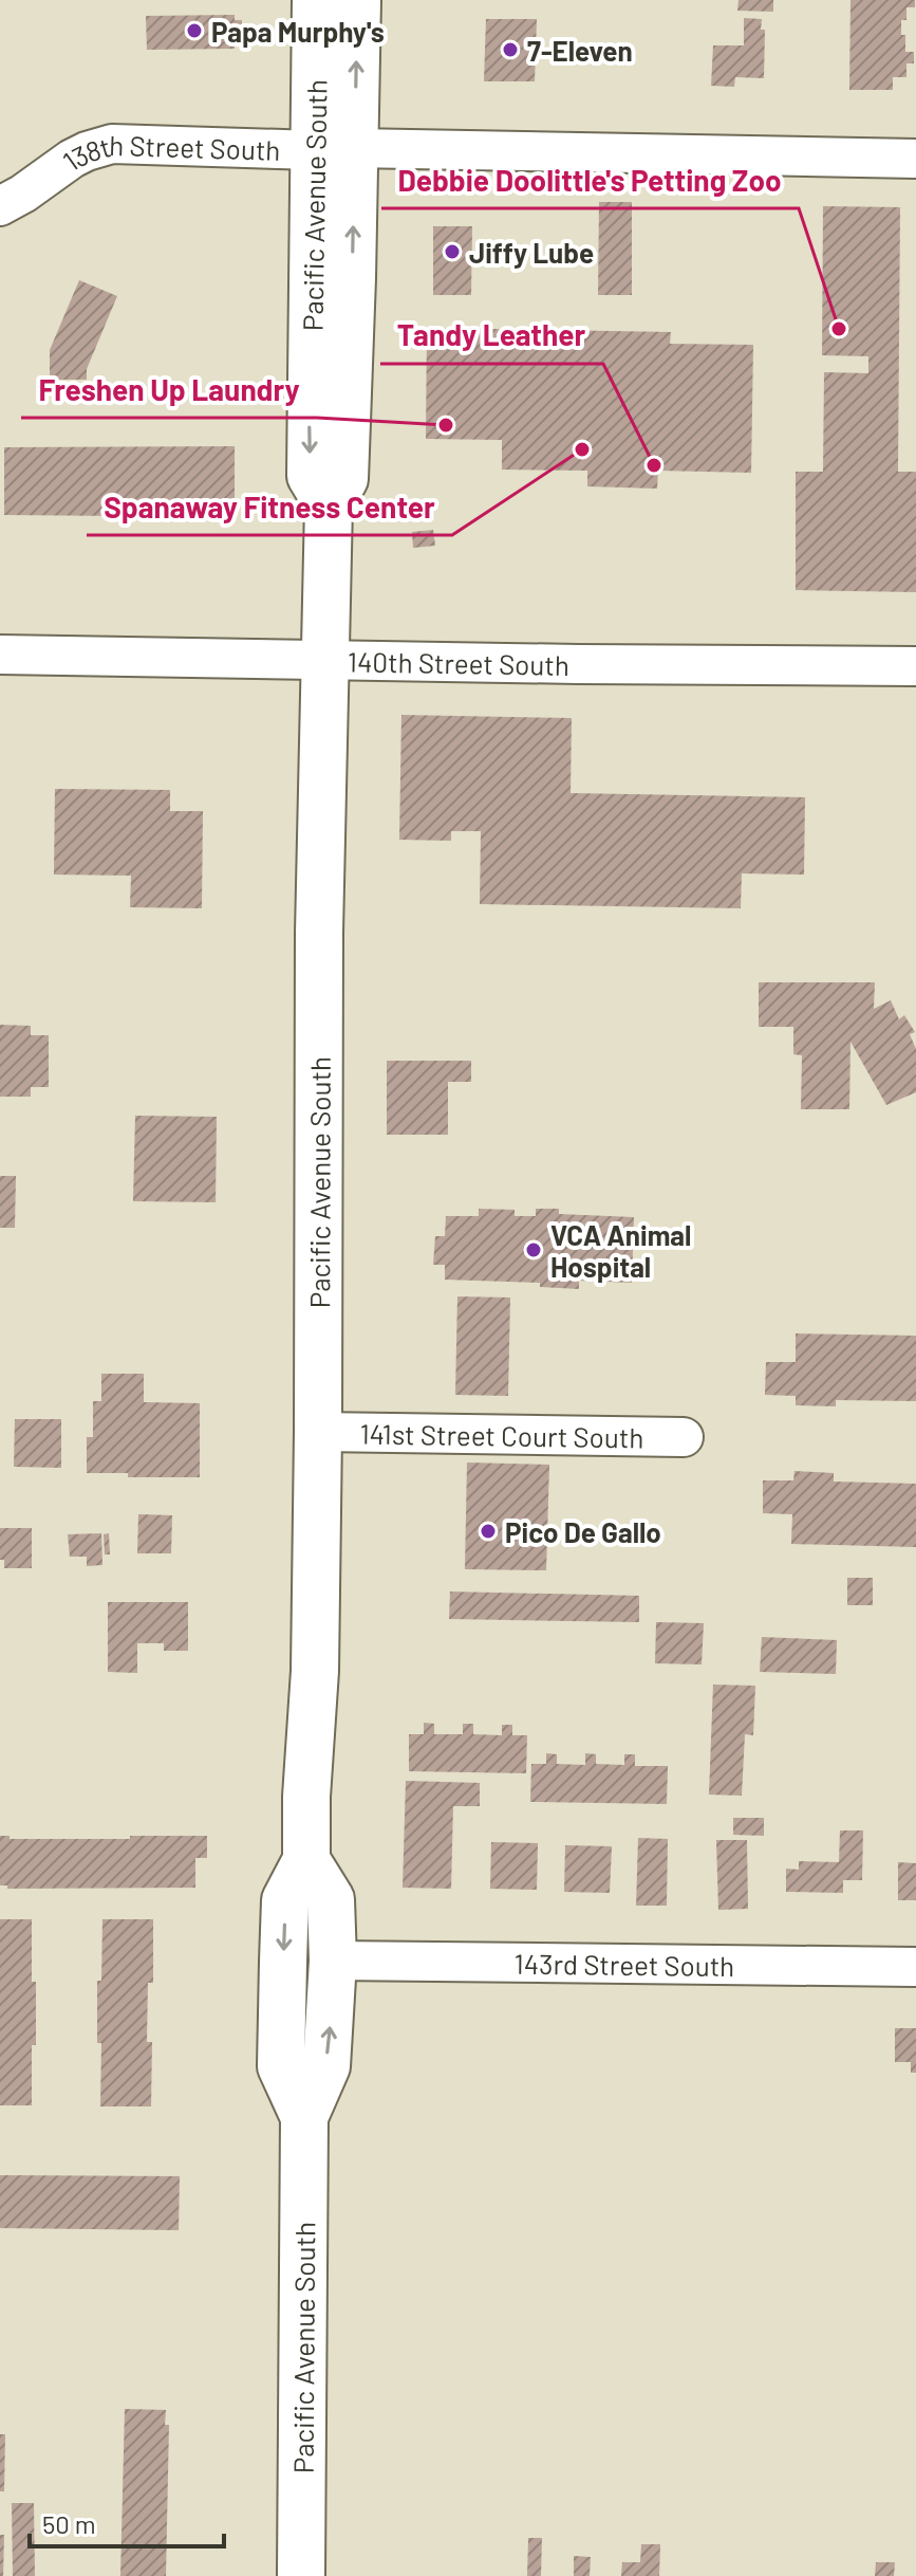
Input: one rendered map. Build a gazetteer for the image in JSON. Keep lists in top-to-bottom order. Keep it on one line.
{"streets":{"main road":["Pacific Avenue South"],"street":["138th Street South","140th Street South","141st Street Court South","143rd Street South"]},"crossings":[["138th Street South","Pacific Avenue South"],["Pacific Avenue South","140th Street South"],["Pacific Avenue South","141st Street Court South"],["Pacific Avenue South","143rd Street South"]],"places":["Papa Murphy's","7-Eleven","Jiffy Lube","Debbie Doolittle's Petting Zoo","Freshen Up Laundry","Spanaway Fitness Center","Tandy Leather","VCA Animal Hospital","Pico De Gallo"],"scale_bar":"50 m"}
